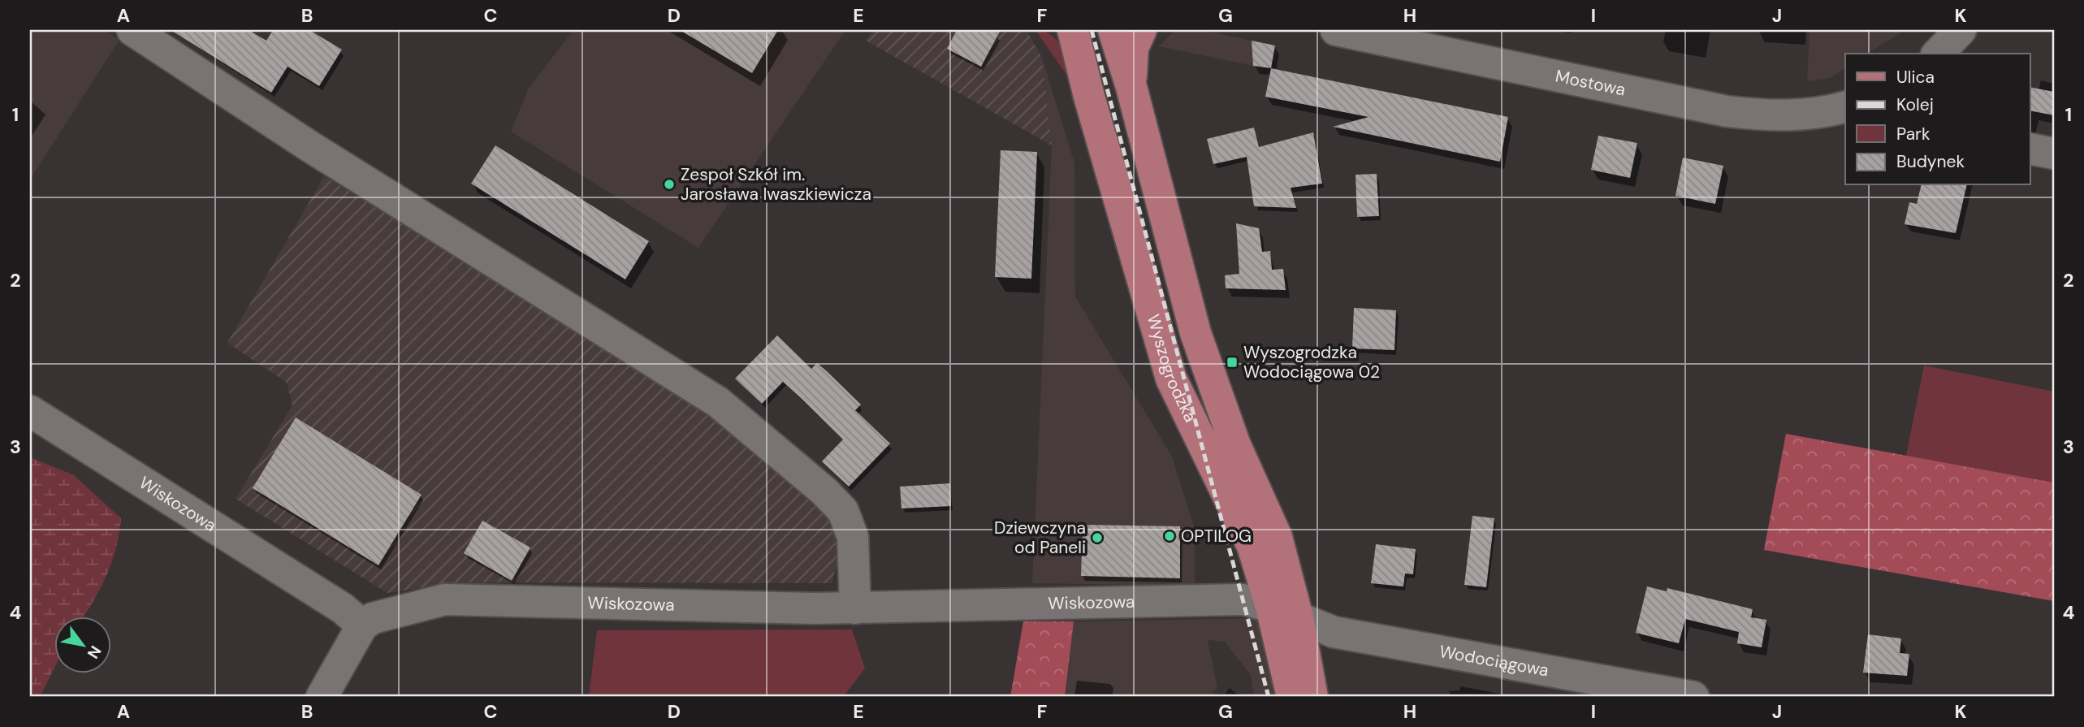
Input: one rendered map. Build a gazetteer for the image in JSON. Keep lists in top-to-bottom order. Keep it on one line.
{"streets":{"main road":["Wyszogrodzka"],"street":["Mostowa","Wiskozowa","Wodociągowa"]},"crossings":[["Wyszogrodzka","Wiskozowa"],["Wyszogrodzka","Wodociągowa"],["Wiskozowa","Wodociągowa"]],"places":{"other":["Zespoł Szkół im. Jarosława Iwaszkiewicza","OPTILOG","Dziewczyna od Paneli"],"transit":["Wyszogrodzka Wodociągowa 02"]},"legend":["Ulica","Kolej","Park","Budynek"],"north":"bottom right","grid":{"columns":["A","B","C","D","E","F","G","H","I","J","K"],"rows":["1","2","3","4"]}}
